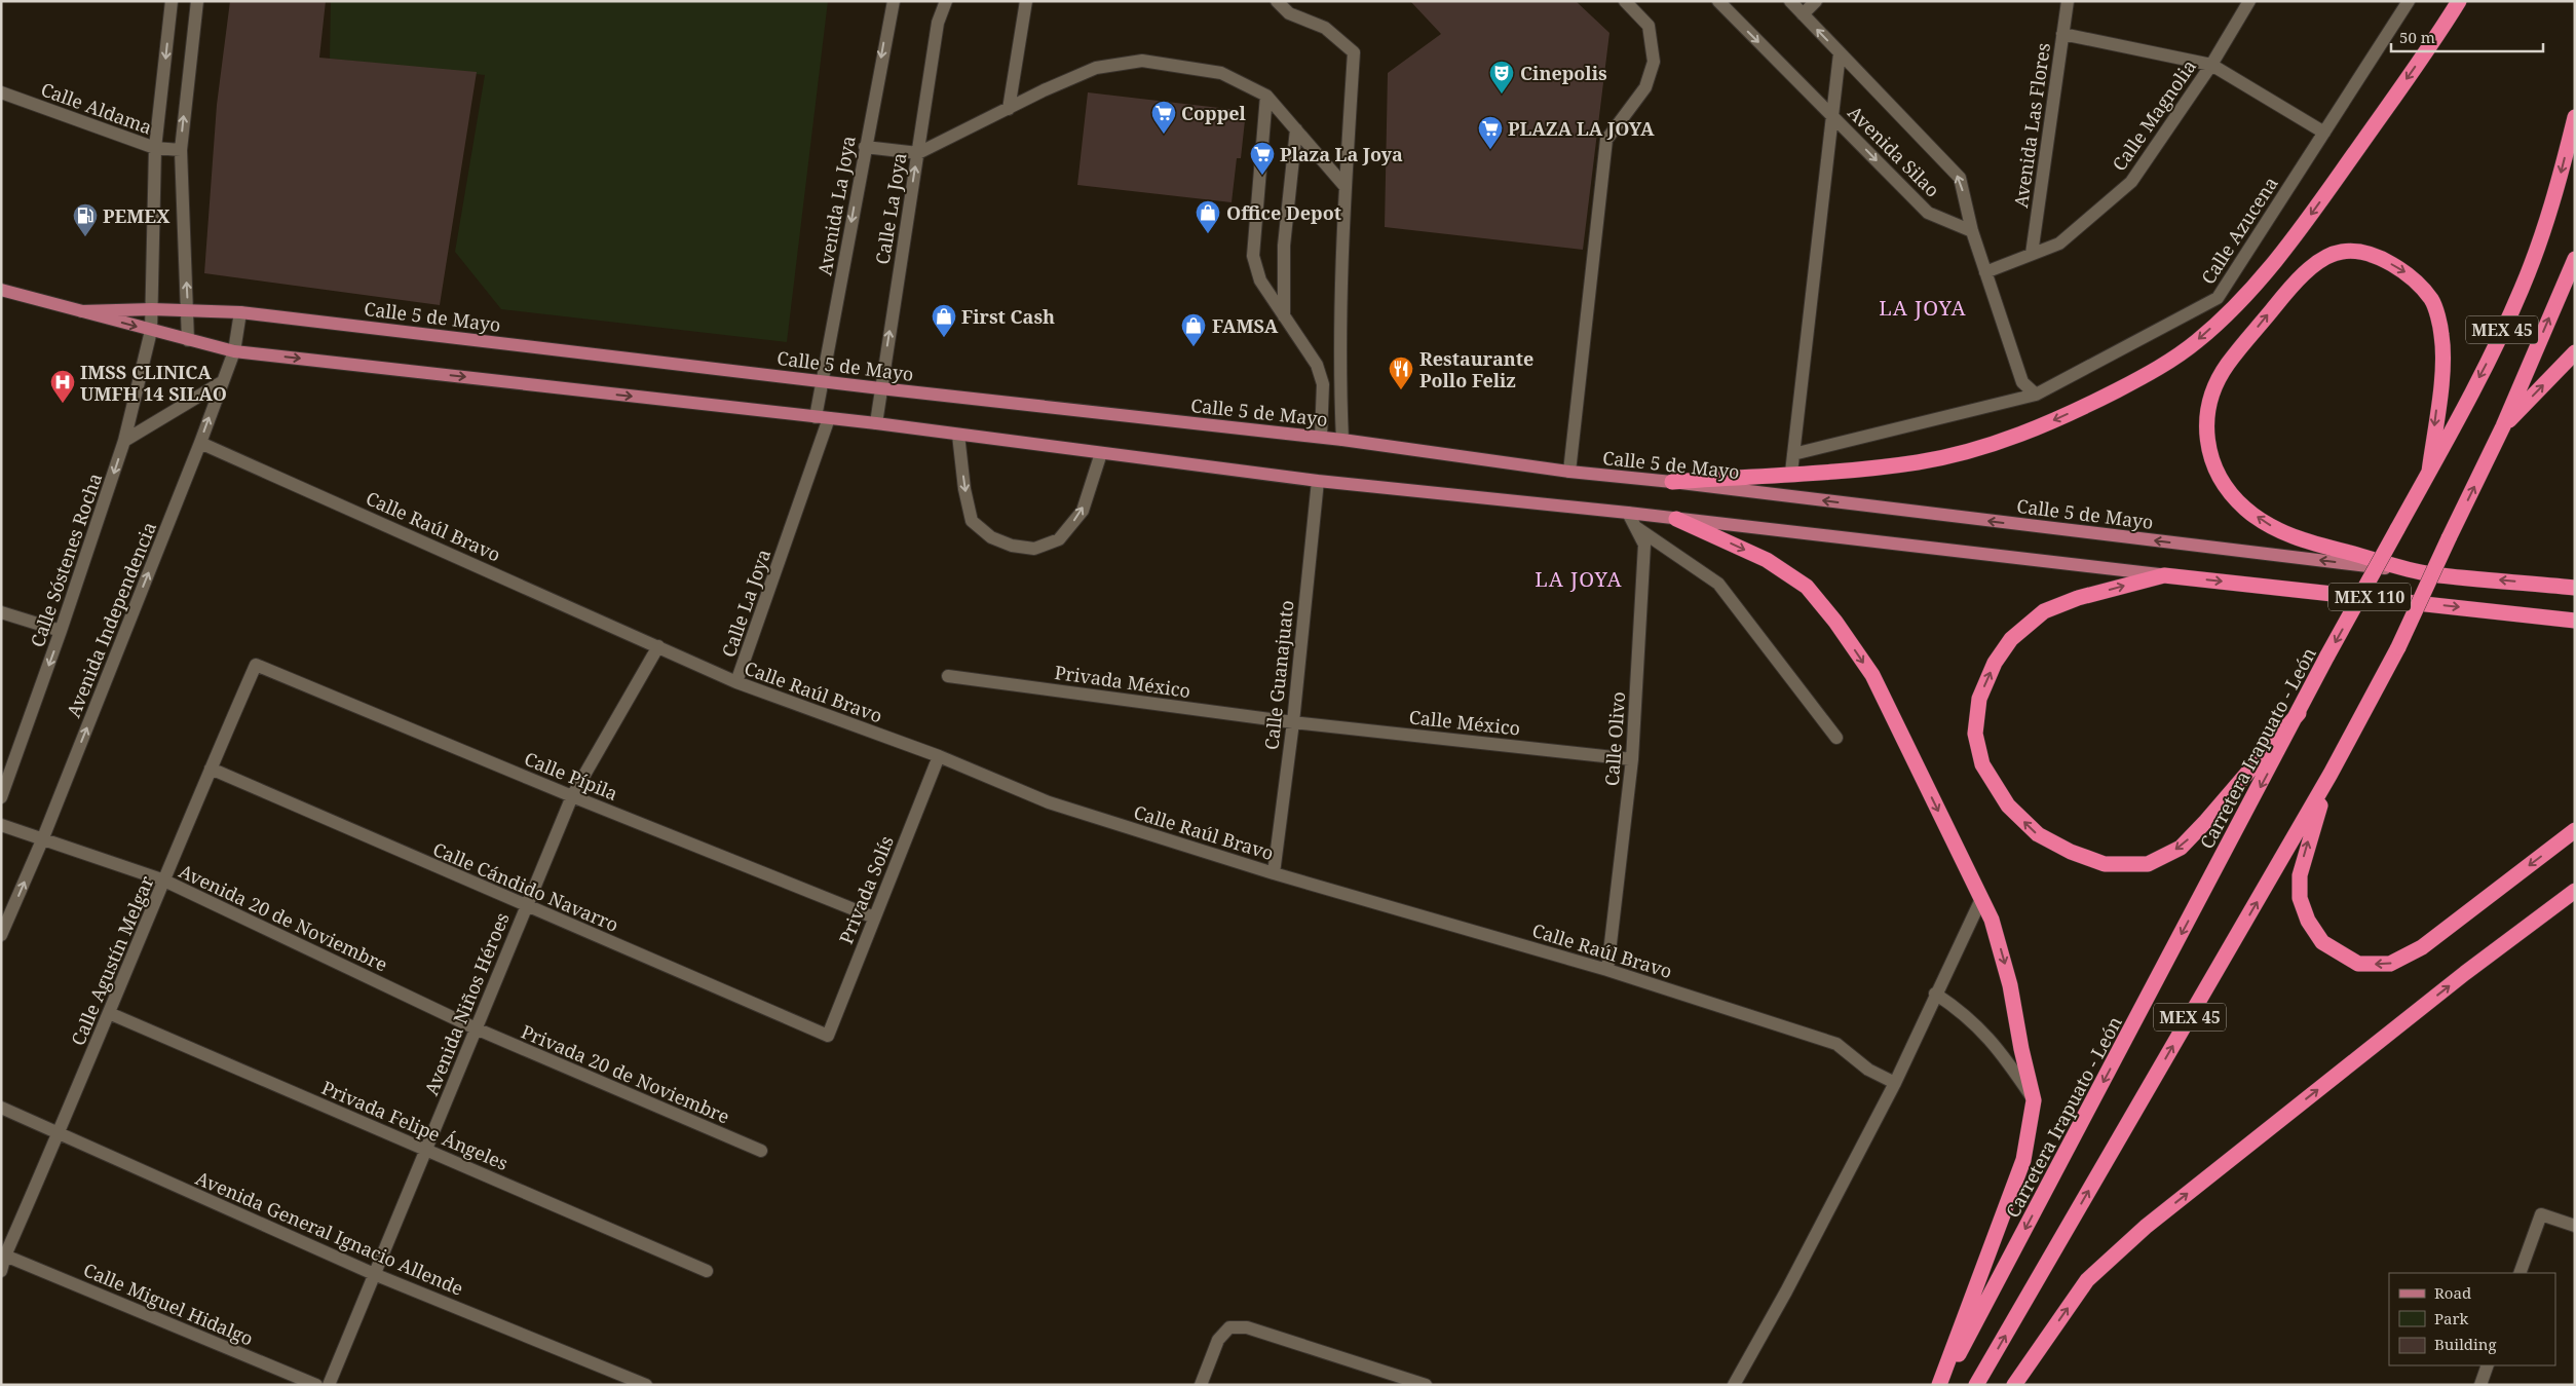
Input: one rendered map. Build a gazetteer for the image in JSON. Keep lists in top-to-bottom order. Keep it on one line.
{"streets":{"highway":["MEX 45","MEX 110","Carretera Irapuato - León"],"main road":["Calle 5 de Mayo"],"street":["Calle Aldama","Calle Magnolia","Avenida Las Flores","Avenida Silao","Avenida La Joya","Calle La Joya","Calle Azucena","Calle Raúl Bravo","Calle Sóstenes Rocha","Avenida Independencia","Calle Guanajuato","Privada México","Calle México","Calle Olivo","Calle Pípila","Calle Cándido Navarro","Privada Solís","Avenida 20 de Noviembre","Calle Agustín Melgar","Avenida Niños Héroes","Privada 20 de Noviembre","Privada Felipe Ángeles","Avenida General Ignacio Allende","Calle Miguel Hidalgo"]},"crossings":[["Calle Aldama","Calle Sóstenes Rocha"],["Calle Magnolia","Avenida Las Flores"],["Avenida La Joya","Calle La Joya"],["Avenida La Joya","Calle 5 de Mayo"],["Calle La Joya","Calle 5 de Mayo"],["Calle La Joya","Calle Raúl Bravo"],["Calle 5 de Mayo","Calle Sóstenes Rocha"],["Calle 5 de Mayo","MEX 110"],["Calle 5 de Mayo","Avenida Independencia"],["Calle 5 de Mayo","Calle Guanajuato"],["Calle 5 de Mayo","Calle Olivo"],["Calle Raúl Bravo","Avenida Independencia"],["Calle Raúl Bravo","Calle Guanajuato"],["Calle Raúl Bravo","Calle Olivo"],["Calle Raúl Bravo","Privada Solís"],["Calle Raúl Bravo","Avenida Niños Héroes"],["Avenida Independencia","Avenida 20 de Noviembre"],["Calle Guanajuato","Privada México"],["Calle Guanajuato","Calle México"],["Privada México","Calle México"],["Calle México","Calle Olivo"],["Calle Pípila","Privada Solís"],["Calle Pípila","Calle Agustín Melgar"],["Calle Pípila","Avenida Niños Héroes"],["Calle Cándido Navarro","Privada Solís"],["Calle Cándido Navarro","Calle Agustín Melgar"],["Calle Cándido Navarro","Avenida Niños Héroes"],["Avenida 20 de Noviembre","Calle Agustín Melgar"],["Avenida 20 de Noviembre","Avenida Niños Héroes"],["Avenida 20 de Noviembre","Privada 20 de Noviembre"],["Calle Agustín Melgar","Privada Felipe Ángeles"],["Calle Agustín Melgar","Avenida General Ignacio Allende"],["Calle Agustín Melgar","Calle Miguel Hidalgo"],["Avenida Niños Héroes","Privada 20 de Noviembre"],["Avenida Niños Héroes","Privada Felipe Ángeles"],["Avenida Niños Héroes","Avenida General Ignacio Allende"]],"one_way":["Avenida La Joya","Calle Sóstenes Rocha","Avenida Independencia"],"districts":["LA JOYA","LA JOYA"],"places":{"theatre":["Cinepolis"],"supermarket":["Coppel","PLAZA LA JOYA","Plaza La Joya"],"shop":["Office Depot","First Cash","FAMSA"],"fuel station":["PEMEX"],"restaurant":["Restaurante Pollo Feliz"],"hospital":["IMSS CLINICA UMFH 14 SILAO"]},"legend":["Road","Park","Building"],"scale_bar":"50 m"}
